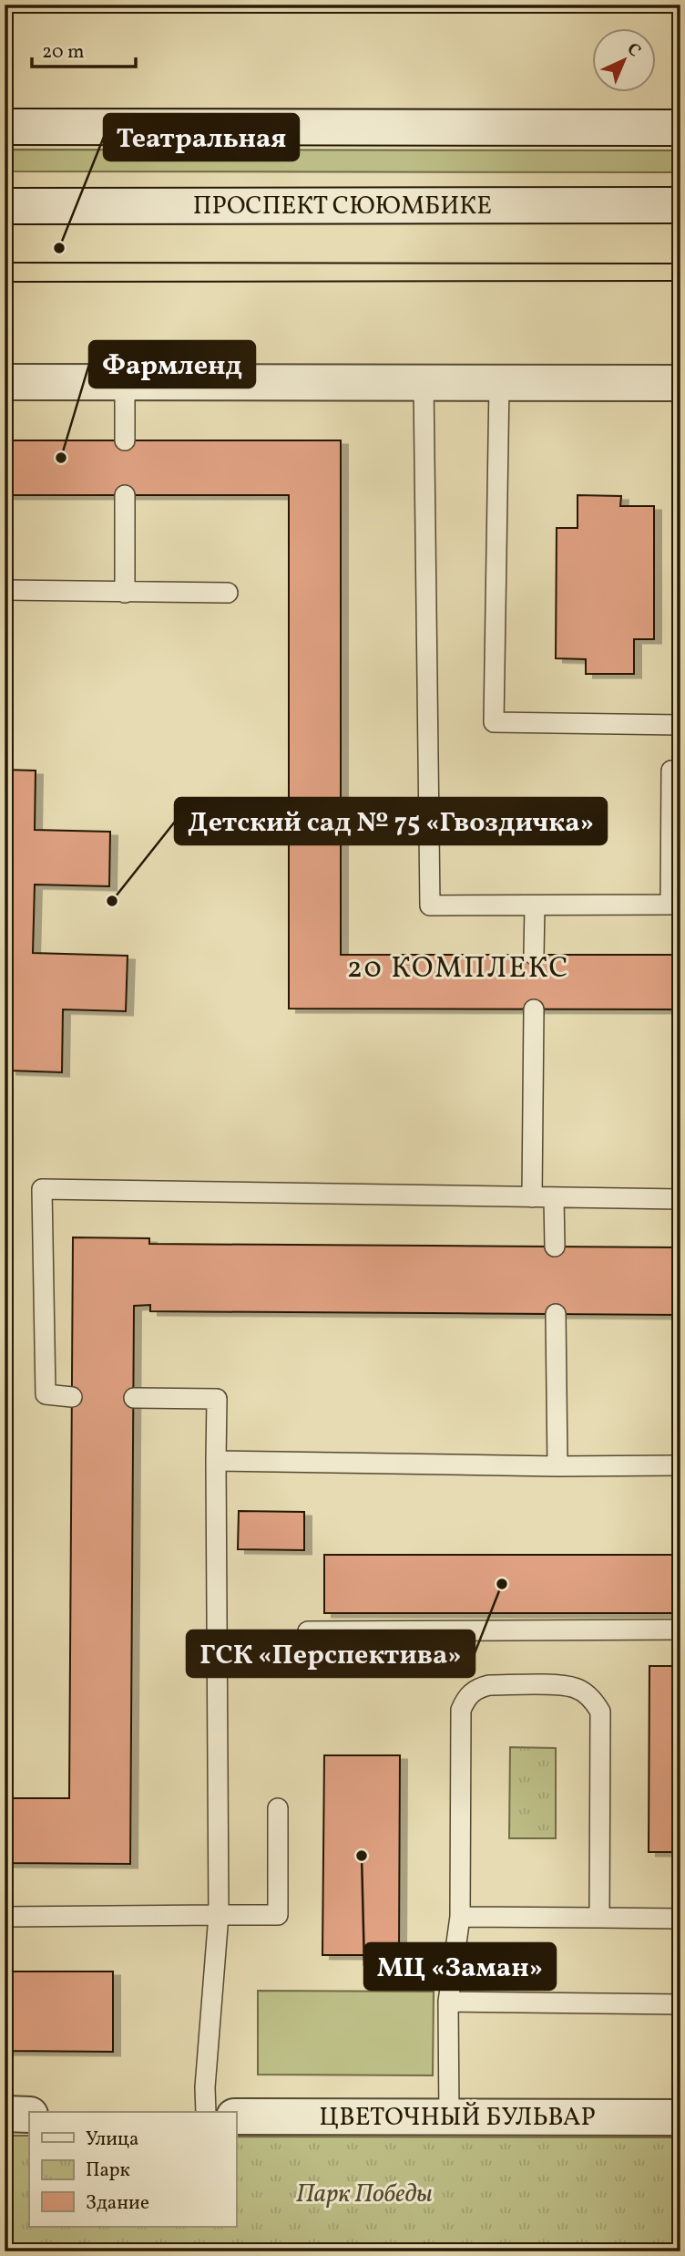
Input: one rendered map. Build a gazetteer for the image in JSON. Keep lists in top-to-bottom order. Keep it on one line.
{"streets":{"main road":["ПРОСПЕКТ СЮЮМБИКЕ","ЦВЕТОЧНЫЙ БУЛЬВАР"]},"districts":["20 КОМПЛЕКС"],"parks":["Парк Победы"],"places":["Театральная","Фармленд","Детский сад № 75 «Гвоздичка»","ГСК «Перспектива»","МЦ «Заман»"],"legend":["Улица","Парк","Здание"],"scale_bar":"20 m","north":"top right"}
